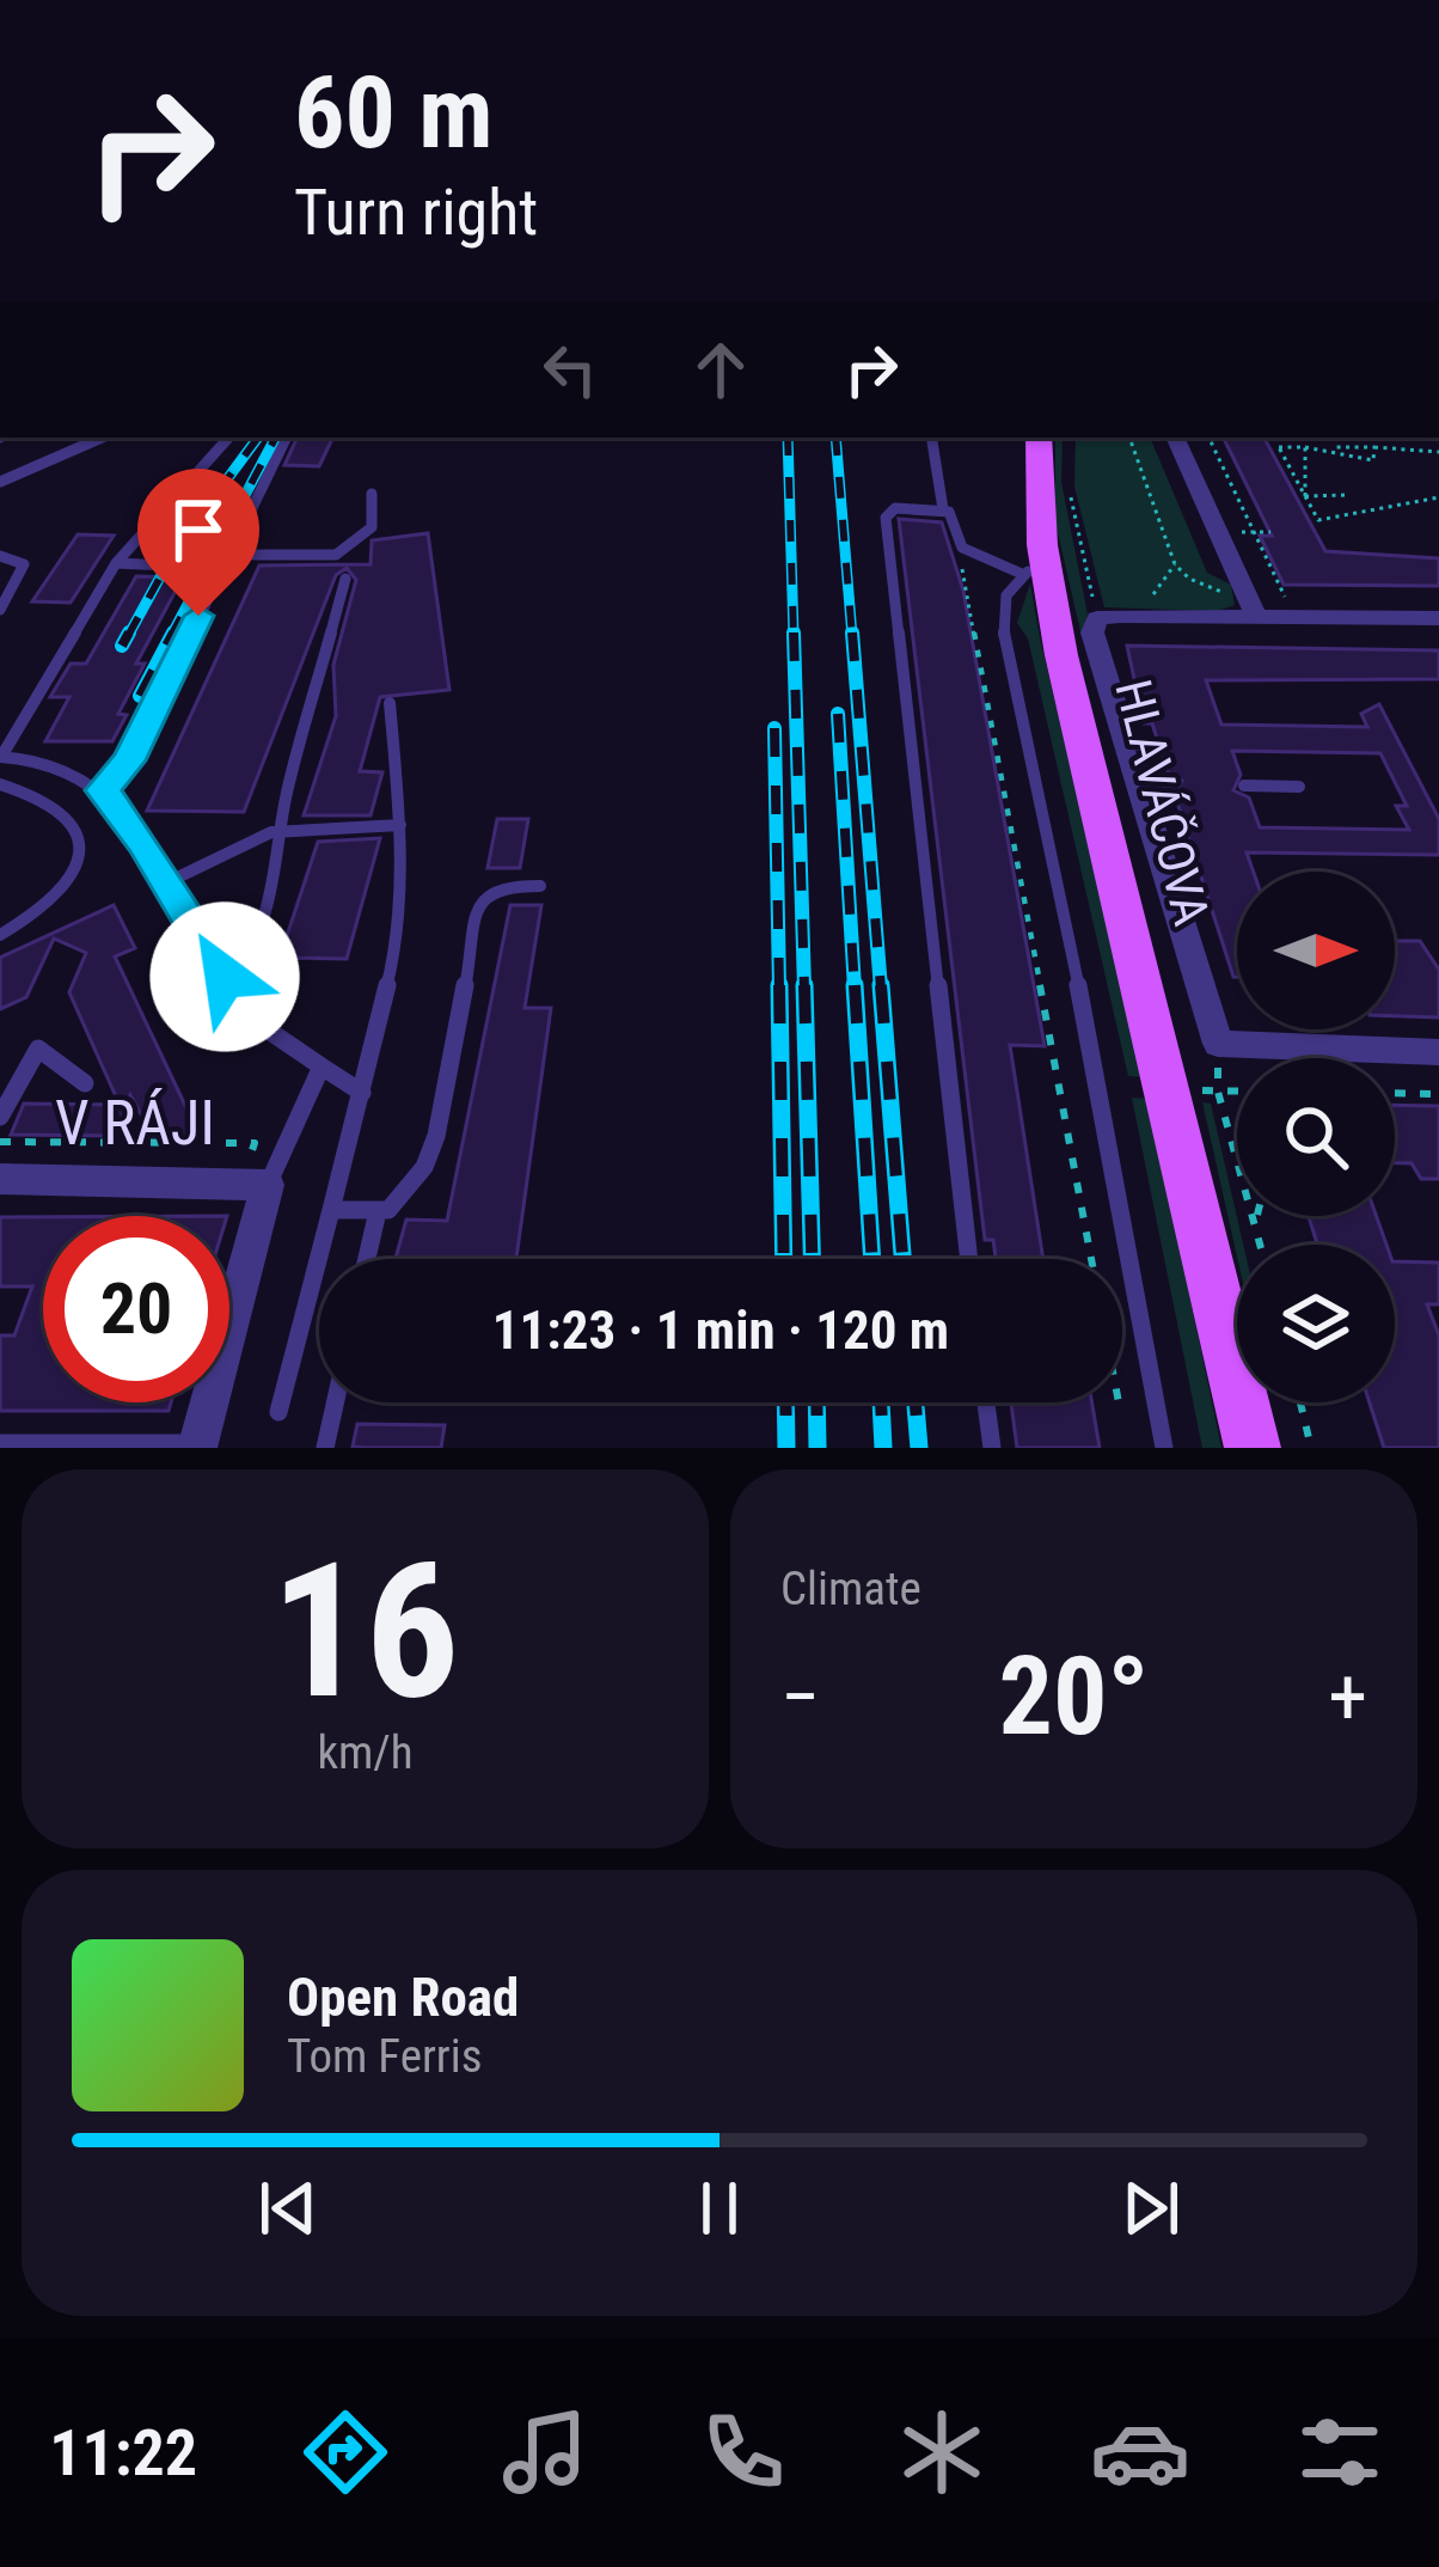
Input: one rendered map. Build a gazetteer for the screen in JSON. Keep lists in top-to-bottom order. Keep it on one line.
{"streets":{"main road":["HLAVÁČOVA"],"street":["V RÁJI"]},"north":"right","page":{"turn":["60 m","Turn right"],"limit":"20","trip":"11:23 · 1 min · 120 m","tile":[["16","km/h"],"Climate"],"heat":["−","20°","+"],"song":["Open Road","Tom Ferris"],"tabs":"11:22"}}
